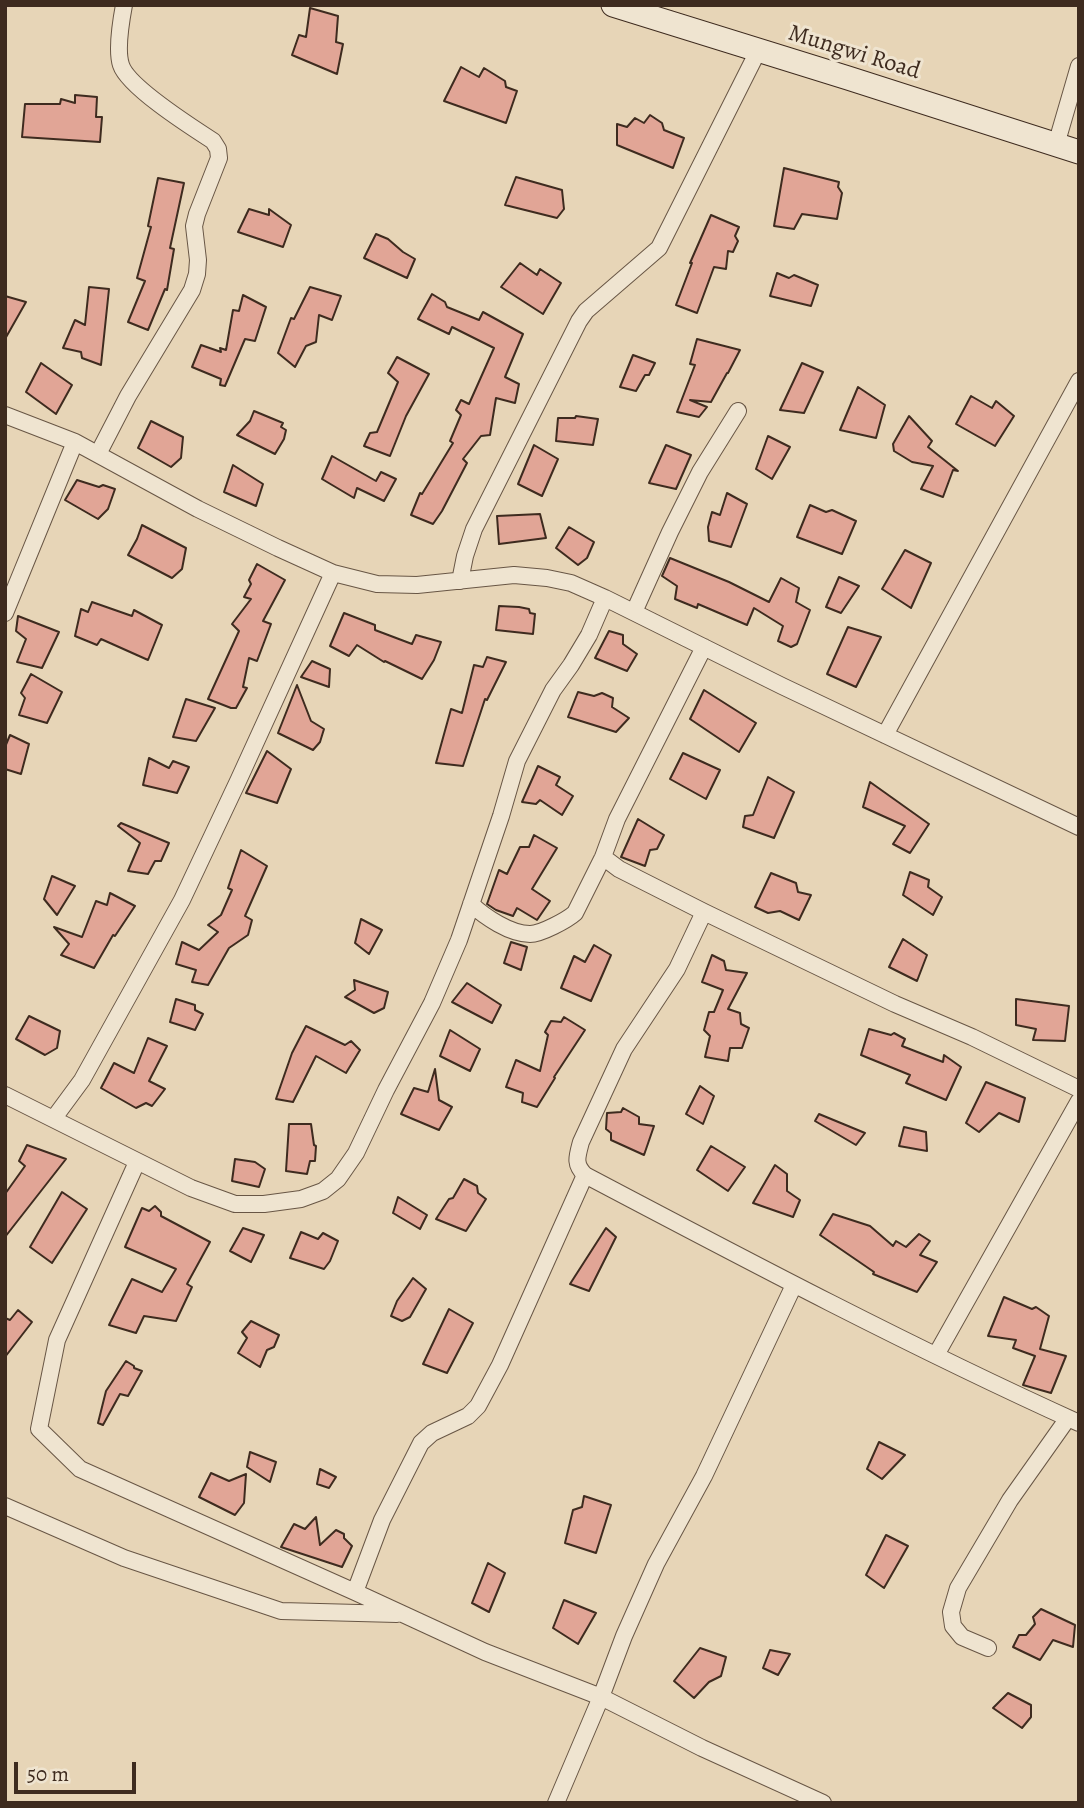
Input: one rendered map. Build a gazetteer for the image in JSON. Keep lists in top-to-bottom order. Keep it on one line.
{"streets":{"main road":["Mungwi Road"]},"scale_bar":"50 m"}
